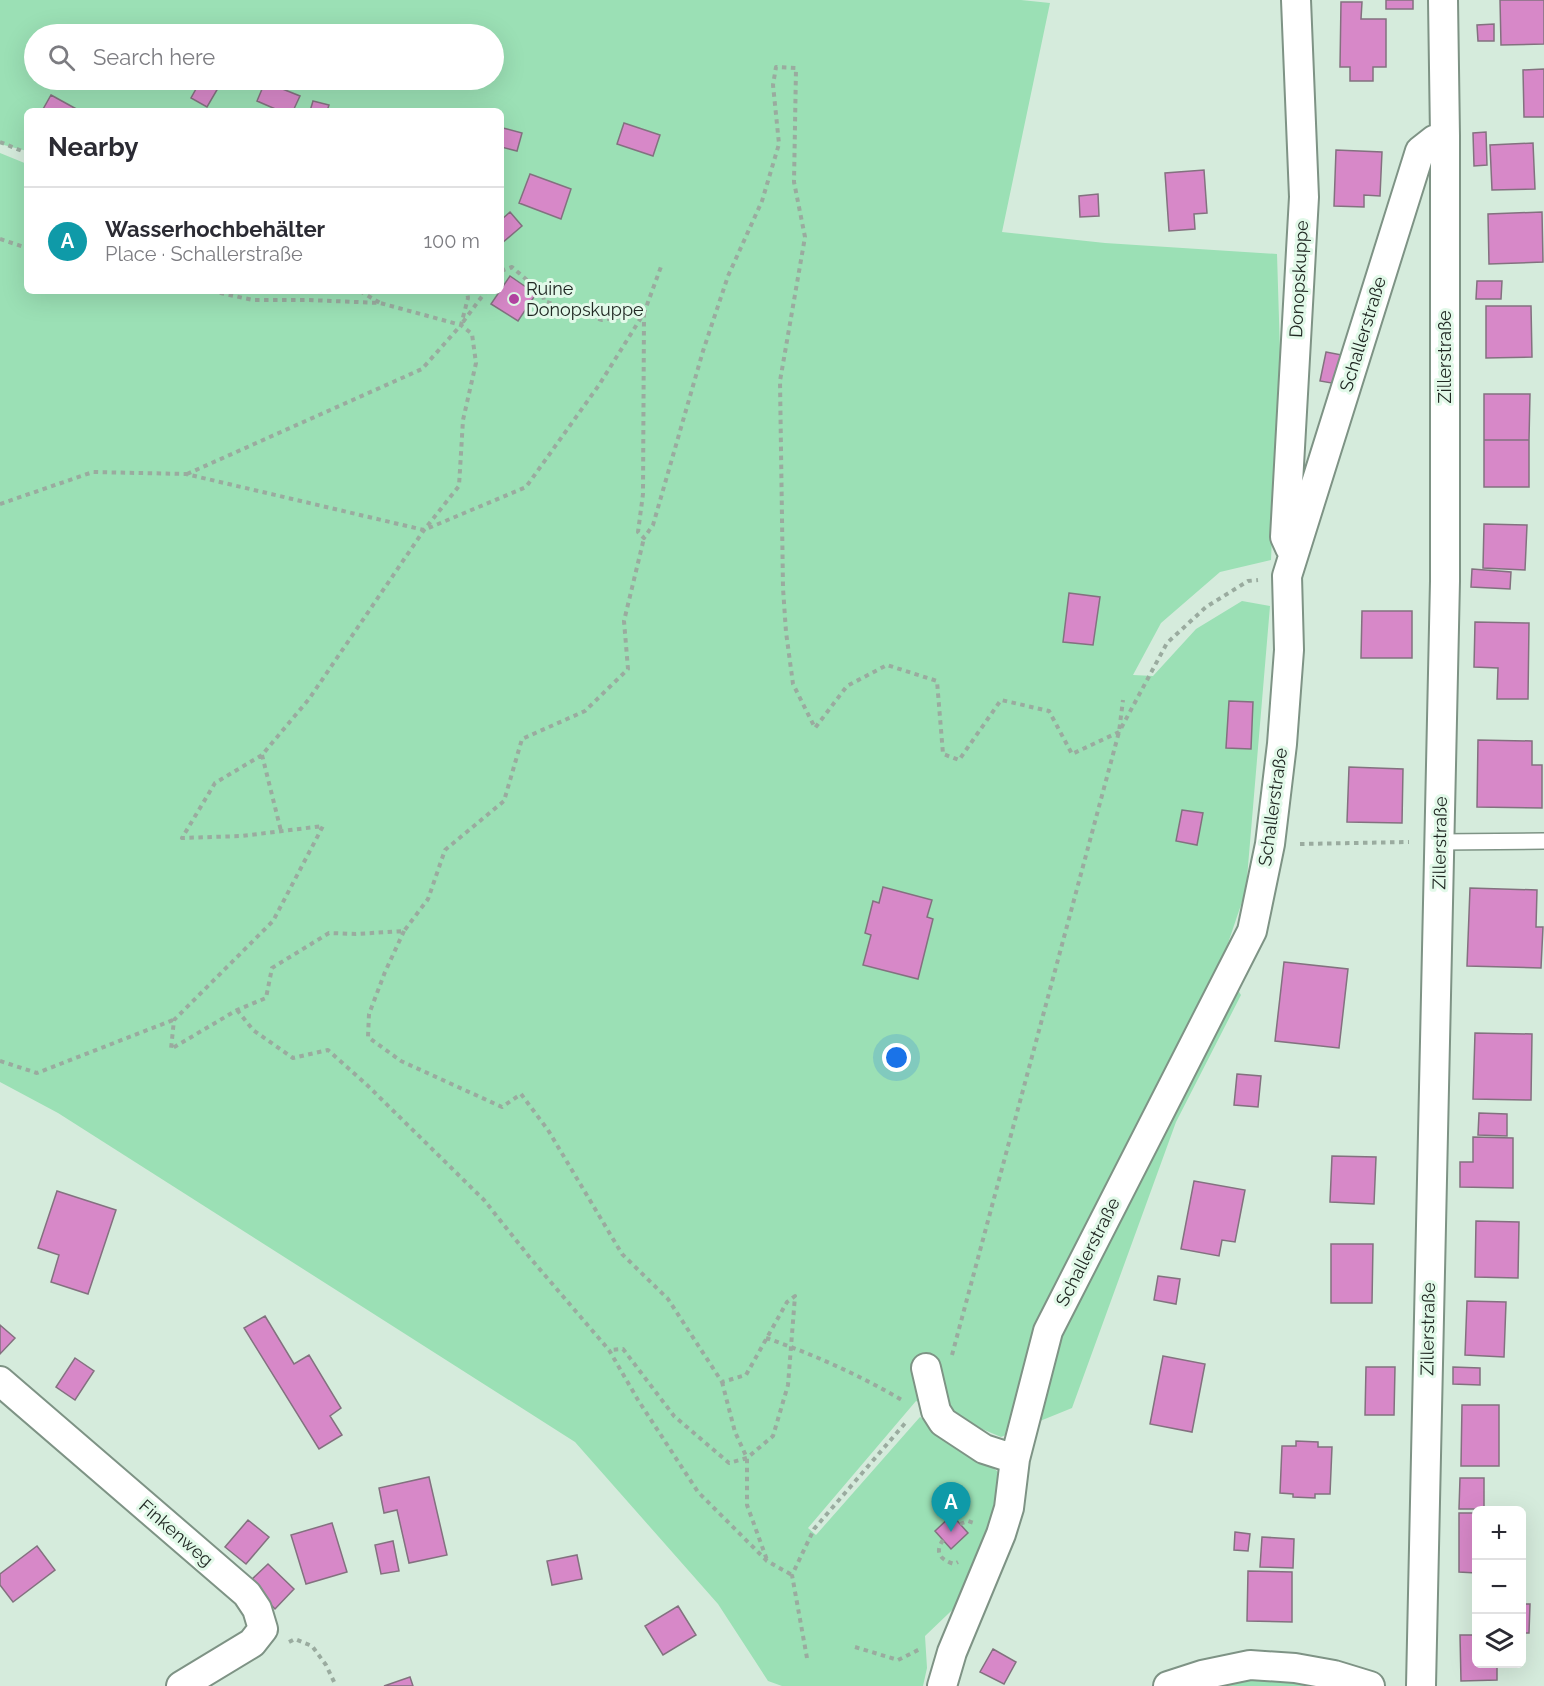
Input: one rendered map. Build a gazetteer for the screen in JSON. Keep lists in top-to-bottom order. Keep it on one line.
{"streets":{"street":["Donopskuppe","Schallerstraße","Zillerstraße","Finkenweg"]},"crossings":[["Donopskuppe","Schallerstraße"],["Schallerstraße","Zillerstraße"]],"places":["Ruine Donopskuppe"],"page":{"search":"Search here","heading":"Nearby","list":[{"mark":"A","name":"Wasserhochbehälter","note":"Place · Schallerstraße","value":"100 m"}],"pins":"A","map_buttons":["+","−"]}}
